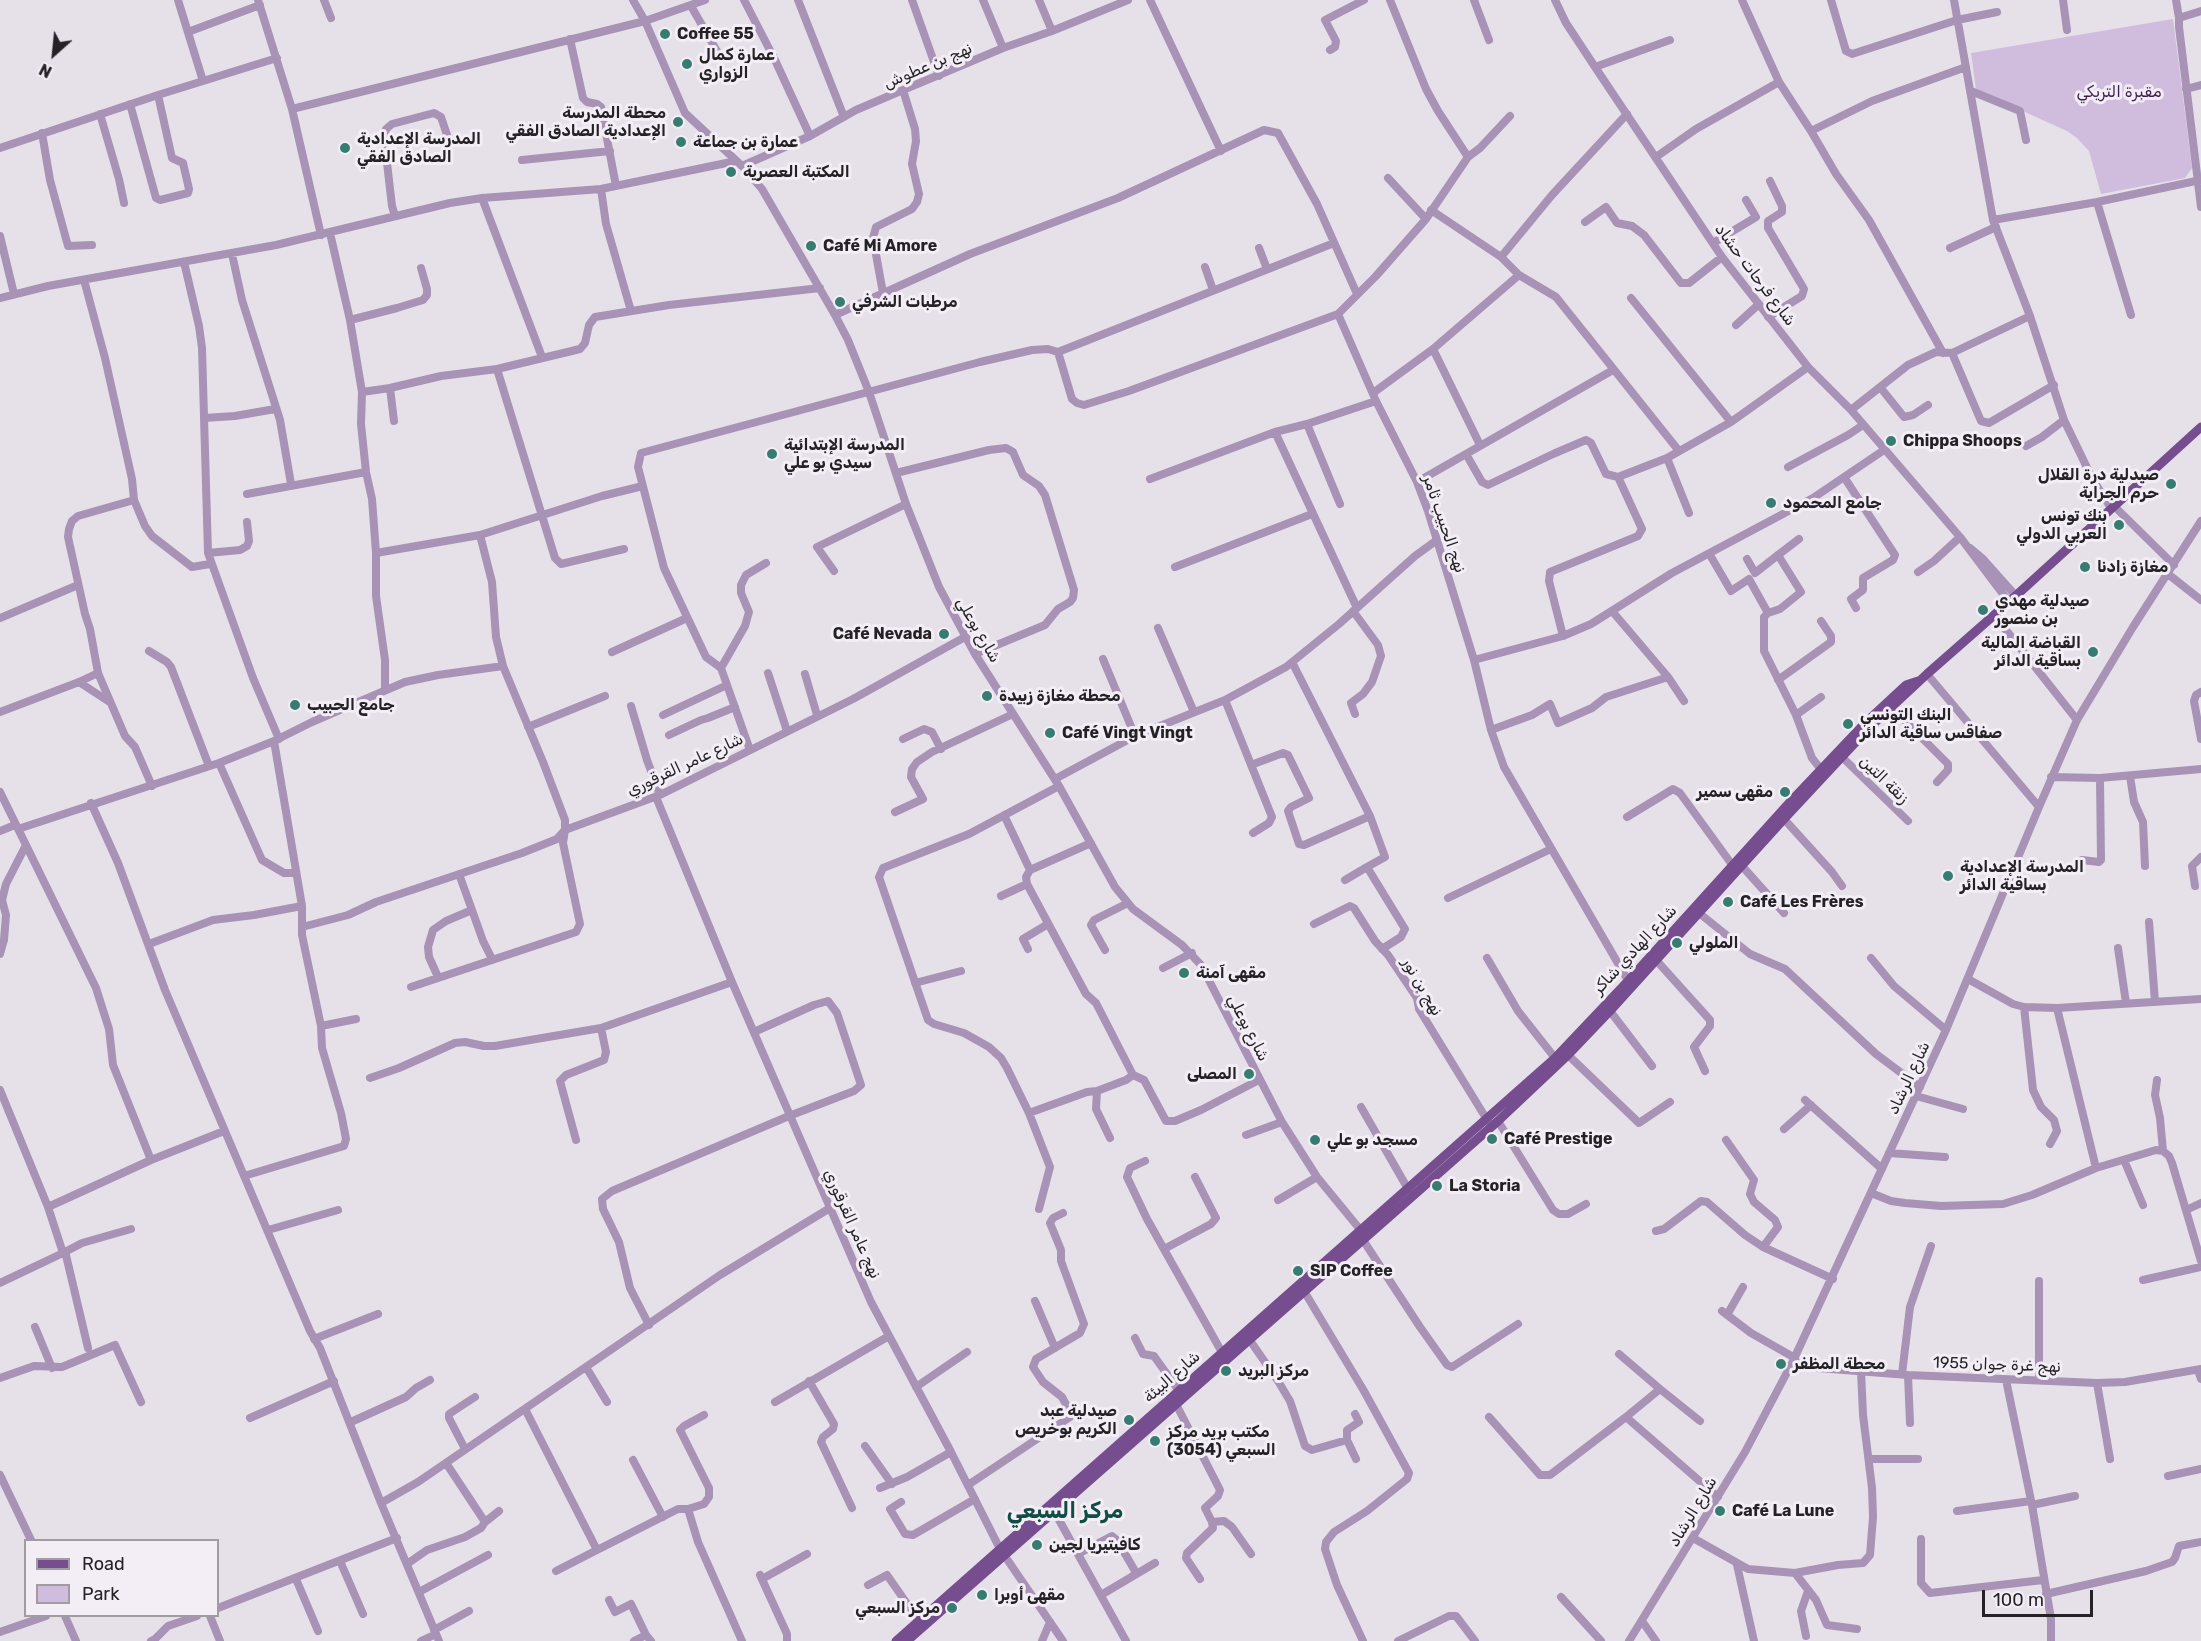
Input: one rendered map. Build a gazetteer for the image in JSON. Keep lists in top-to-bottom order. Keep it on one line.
{"streets":{"main road":["شارع الهادي شاكر","شارع البيئة"],"street":["نهج بن عطوش","شارع فرحات حشاد","نهج الحبيب ثامر","شارع بوعلي","شارع عامر القرقوري","زنقة التين","نهج بن نور","شارع الرشاد","نهج عامر القرقوري","نهج غرة جوان 1955"]},"crossings":[["نهج بن عطوش","شارع بوعلي"],["شارع فرحات حشاد","شارع الهادي شاكر"],["نهج الحبيب ثامر","شارع الهادي شاكر"],["شارع بوعلي","شارع عامر القرقوري"],["شارع بوعلي","شارع الهادي شاكر"],["شارع بوعلي","شارع البيئة"],["شارع عامر القرقوري","نهج عامر القرقوري"],["زنقة التين","شارع الهادي شاكر"],["شارع الهادي شاكر","نهج بن نور"],["شارع الهادي شاكر","شارع البيئة"],["شارع الرشاد","نهج غرة جوان 1955"],["نهج عامر القرقوري","شارع البيئة"]],"districts":["مركز السبعي"],"parks":["مقبرة التريكي"],"places":["Coffee 55","عمارة كمال الزواري","محطة المدرسة الإعدادية الصادق الفقي","عمارة بن جماعة","المدرسة الإعدادية الصادق الفقي","المكتبة العصرية","Café Mi Amore","مرطبات الشرفي","Chippa Shoops","المدرسة الإبتدائية سيدي بو علي","صيدلية درة القلال حرم الجراية","جامع المحمود","بنك تونس العربي الدولي","مغازة زادنا","صيدلية مهدي بن منصور","Café Nevada","القباضة المالية بساقية الدائر","محطة مغازة زبيدة","جامع الحبيب","البنك التونسي صفاقس ساقية الدائر","Café Vingt Vingt","مقهى سمير","المدرسة الإعدادية بساقية الدائر","Café Les Frères","الملولي","مقهى آمنة","المصلى","Café Prestige","مسجد بو علي","La Storia","SIP Coffee","محطة المظفر","مركز البريد","صيدلية عبد الكريم بوخريص","مكتب بريد مركز السبعي (3054)","Café La Lune","كافيتيريا لجين","مقهى أوبرا","مركز السبعي"],"legend":["Road","Park"],"scale_bar":"100 m","north":"bottom left"}
